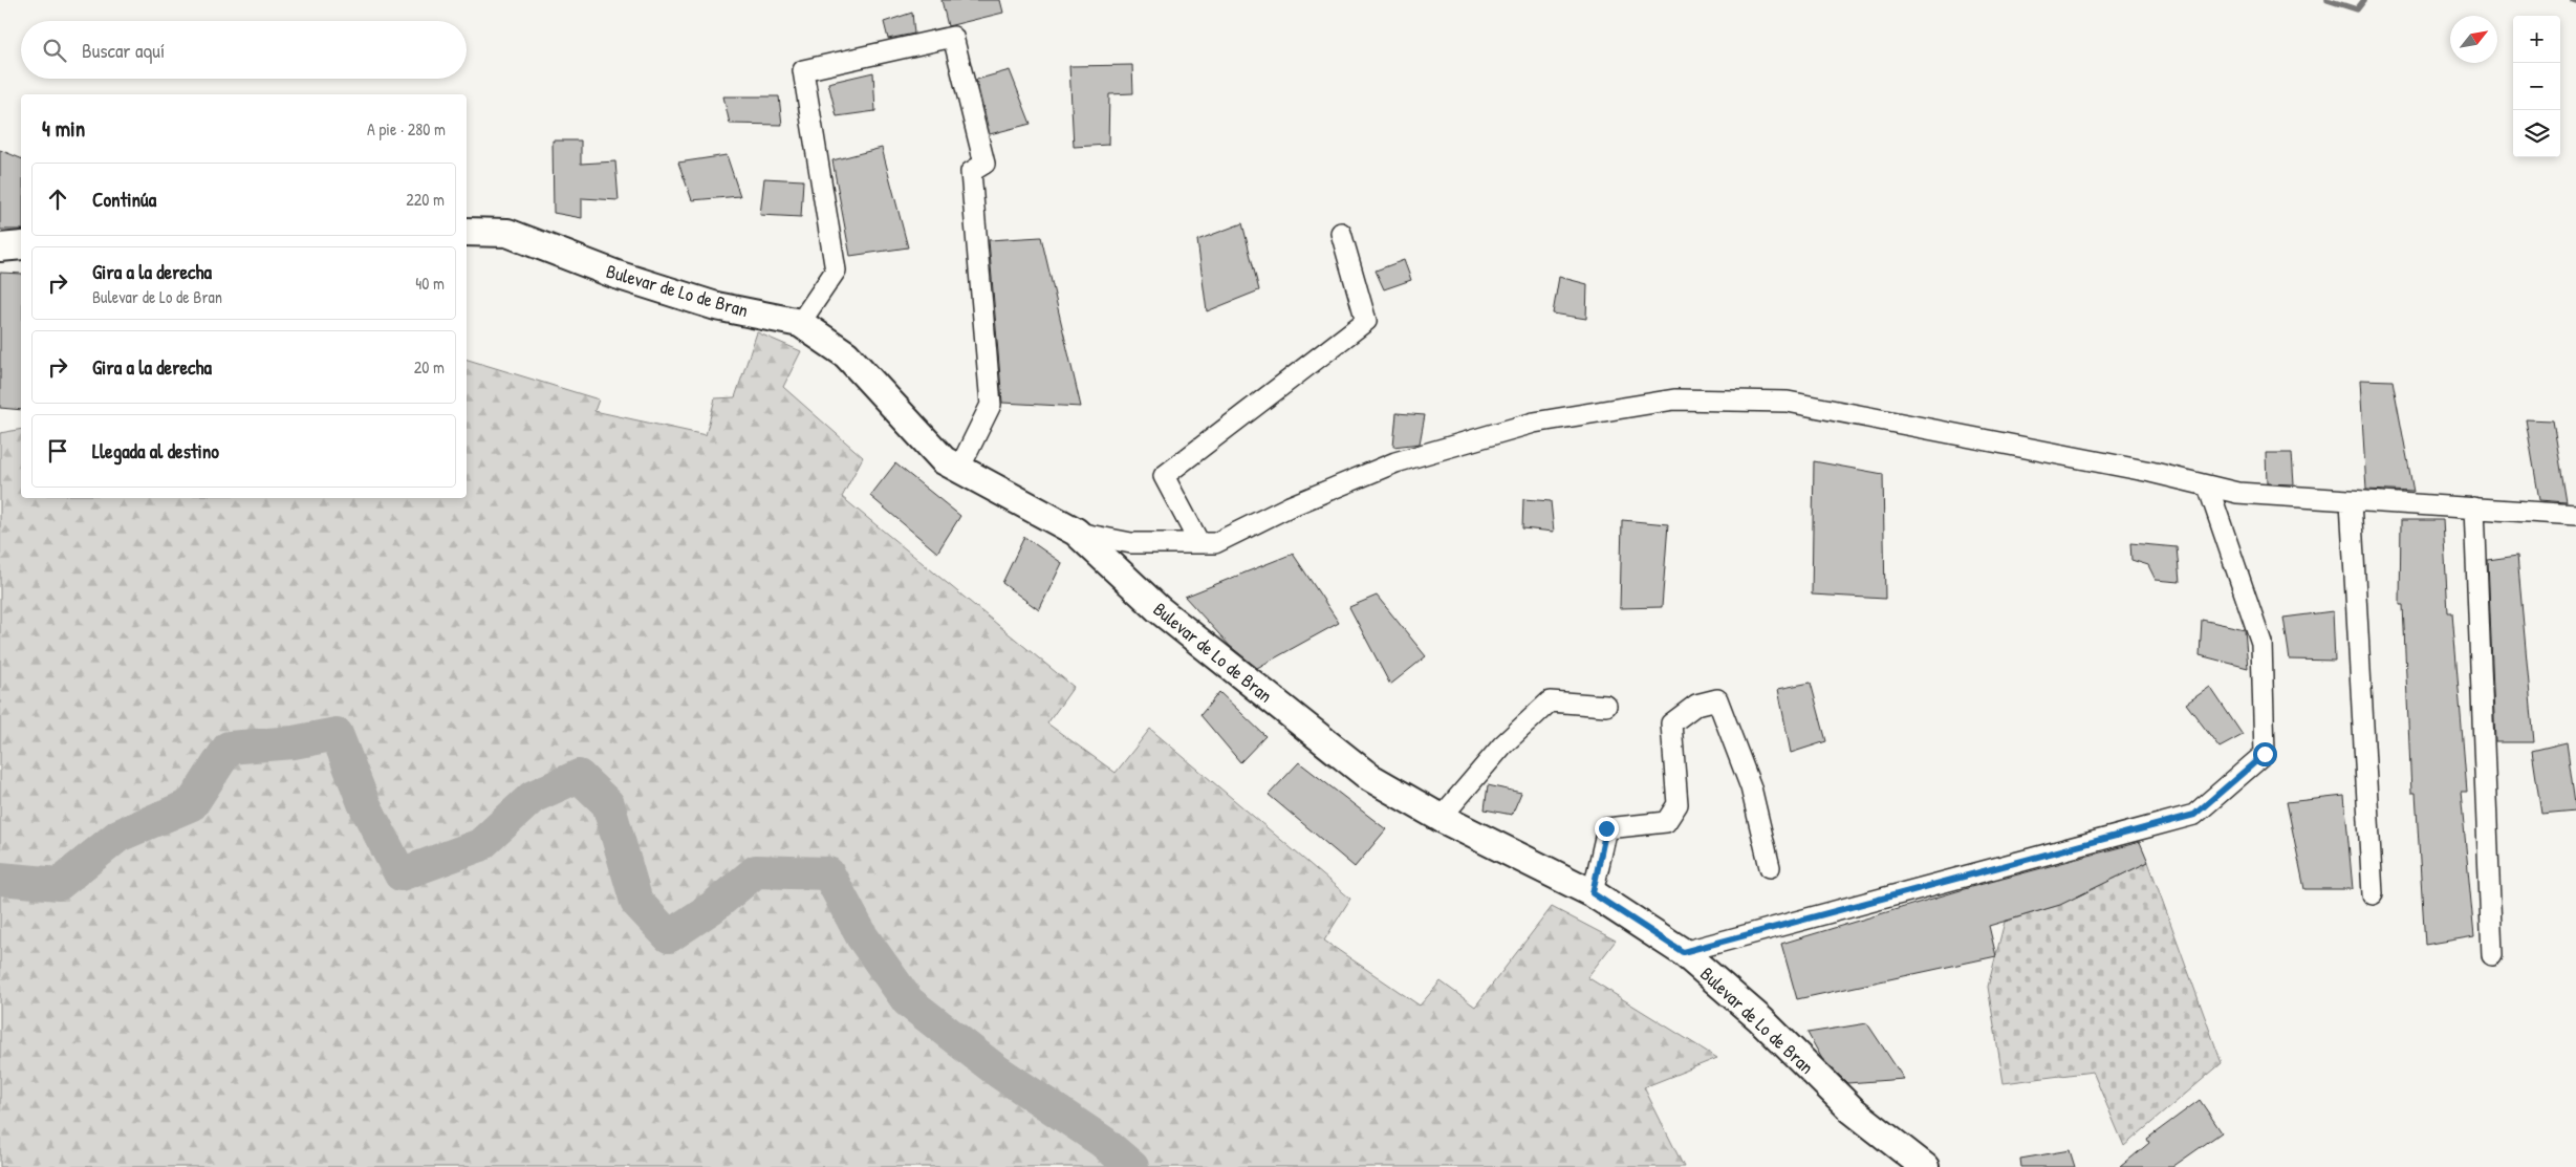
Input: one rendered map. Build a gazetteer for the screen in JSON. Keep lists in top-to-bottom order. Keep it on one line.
{"streets":{"street":["Bulevar de Lo de Bran"]},"north":"top right","page":{"map_buttons":["+","−"],"search":"Buscar aquí","heading":["4 min","A pie · 280 m"],"list":[["Continúa","220 m"],["Gira a la derecha","Bulevar de Lo de Bran","40 m"],["Gira a la derecha","20 m"],"Llegada al destino"]}}
